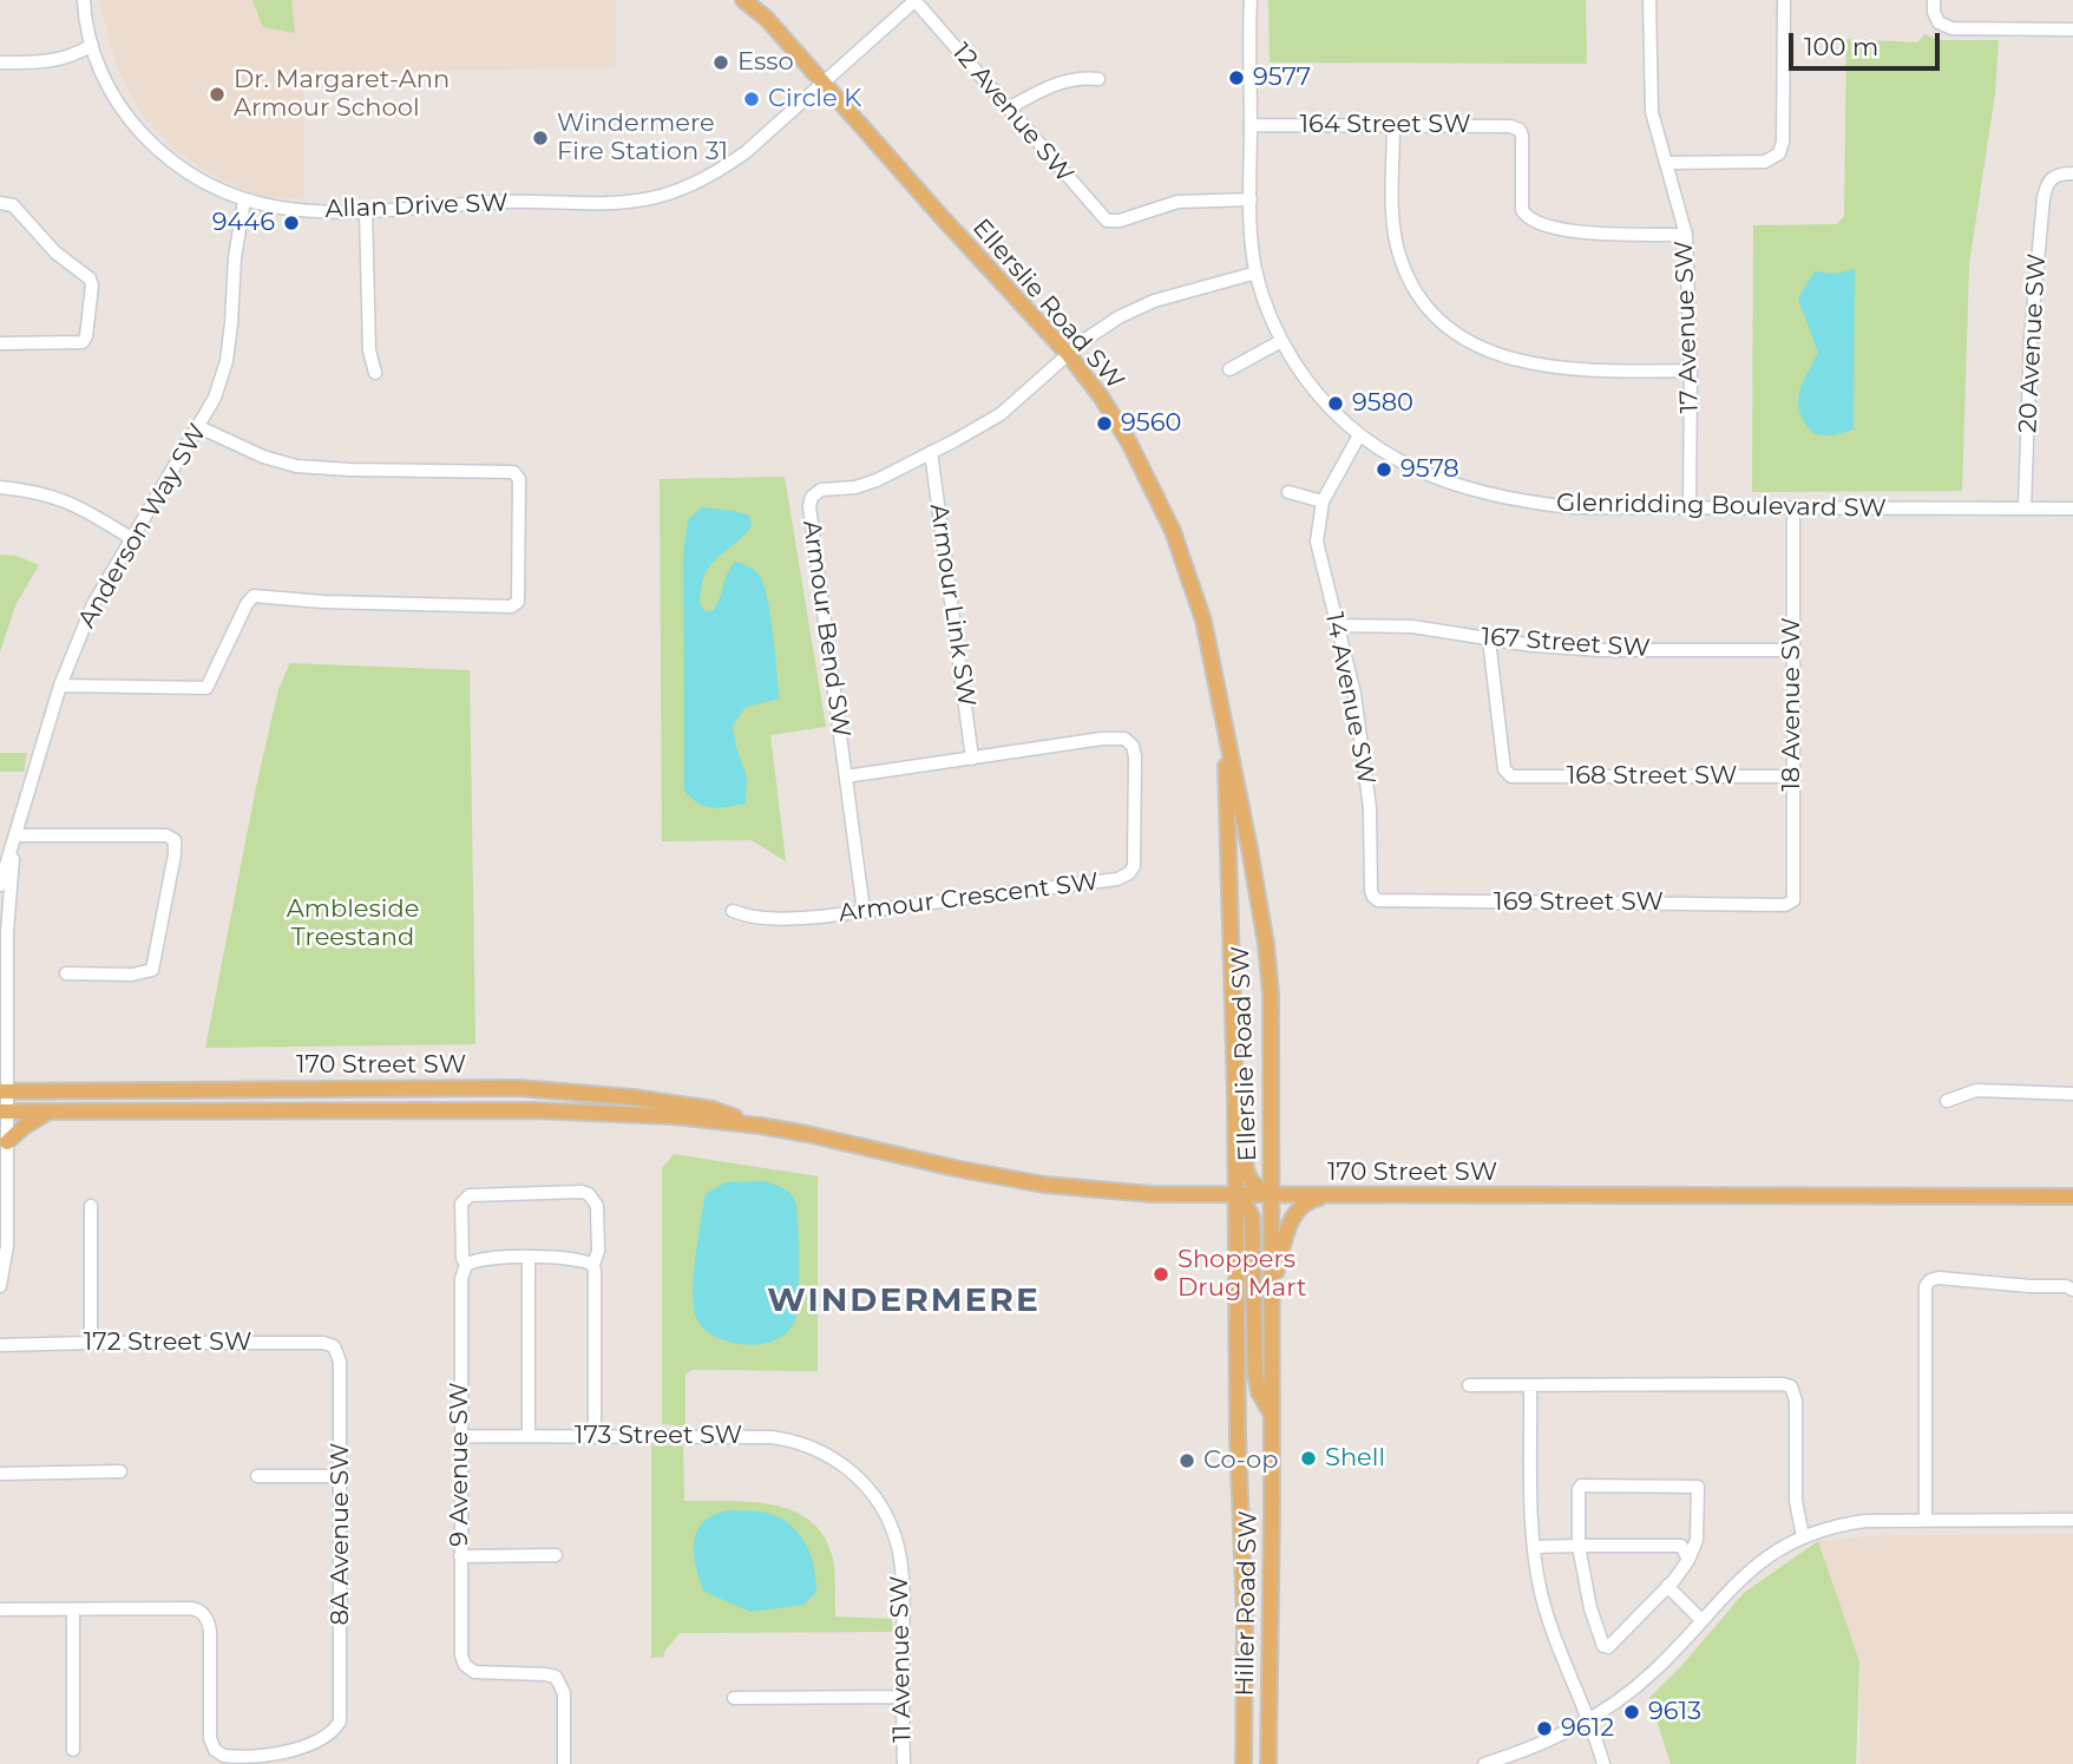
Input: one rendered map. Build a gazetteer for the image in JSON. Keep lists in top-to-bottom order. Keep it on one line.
{"streets":{"main road":["Ellerslie Road SW","170 Street SW","Hiller Road SW"],"street":["12 Avenue SW","164 Street SW","Allan Drive SW","17 Avenue SW","20 Avenue SW","Glenridding Boulevard SW","Anderson Way SW","Armour Link SW","Armour Bend SW","167 Street SW","14 Avenue SW","18 Avenue SW","168 Street SW","Armour Crescent SW","169 Street SW","172 Street SW","173 Street SW","9 Avenue SW","8A Avenue SW","11 Avenue SW"]},"crossings":[["12 Avenue SW","Allan Drive SW"],["12 Avenue SW","Glenridding Boulevard SW"],["164 Street SW","17 Avenue SW"],["164 Street SW","Glenridding Boulevard SW"],["Allan Drive SW","Ellerslie Road SW"],["Allan Drive SW","Anderson Way SW"],["Ellerslie Road SW","Armour Bend SW"],["Ellerslie Road SW","170 Street SW"],["Ellerslie Road SW","Hiller Road SW"],["17 Avenue SW","Glenridding Boulevard SW"],["20 Avenue SW","Glenridding Boulevard SW"],["Glenridding Boulevard SW","Armour Bend SW"],["Glenridding Boulevard SW","14 Avenue SW"],["Glenridding Boulevard SW","18 Avenue SW"],["Anderson Way SW","170 Street SW"],["Armour Link SW","Armour Bend SW"],["Armour Link SW","Armour Crescent SW"],["Armour Bend SW","Armour Crescent SW"],["167 Street SW","14 Avenue SW"],["167 Street SW","18 Avenue SW"],["167 Street SW","168 Street SW"],["14 Avenue SW","169 Street SW"],["18 Avenue SW","168 Street SW"],["18 Avenue SW","169 Street SW"],["170 Street SW","Hiller Road SW"],["172 Street SW","8A Avenue SW"],["173 Street SW","9 Avenue SW"],["173 Street SW","11 Avenue SW"]],"districts":["WINDERMERE"],"parks":["Ambleside Treestand"],"places":["Esso","9577","Dr. Margaret-Ann Armour School","Circle K","Windermere Fire Station 31","9446","9580","9560","9578","Shoppers Drug Mart","Shell","Co-op","9613","9612"],"scale_bar":"100 m"}
